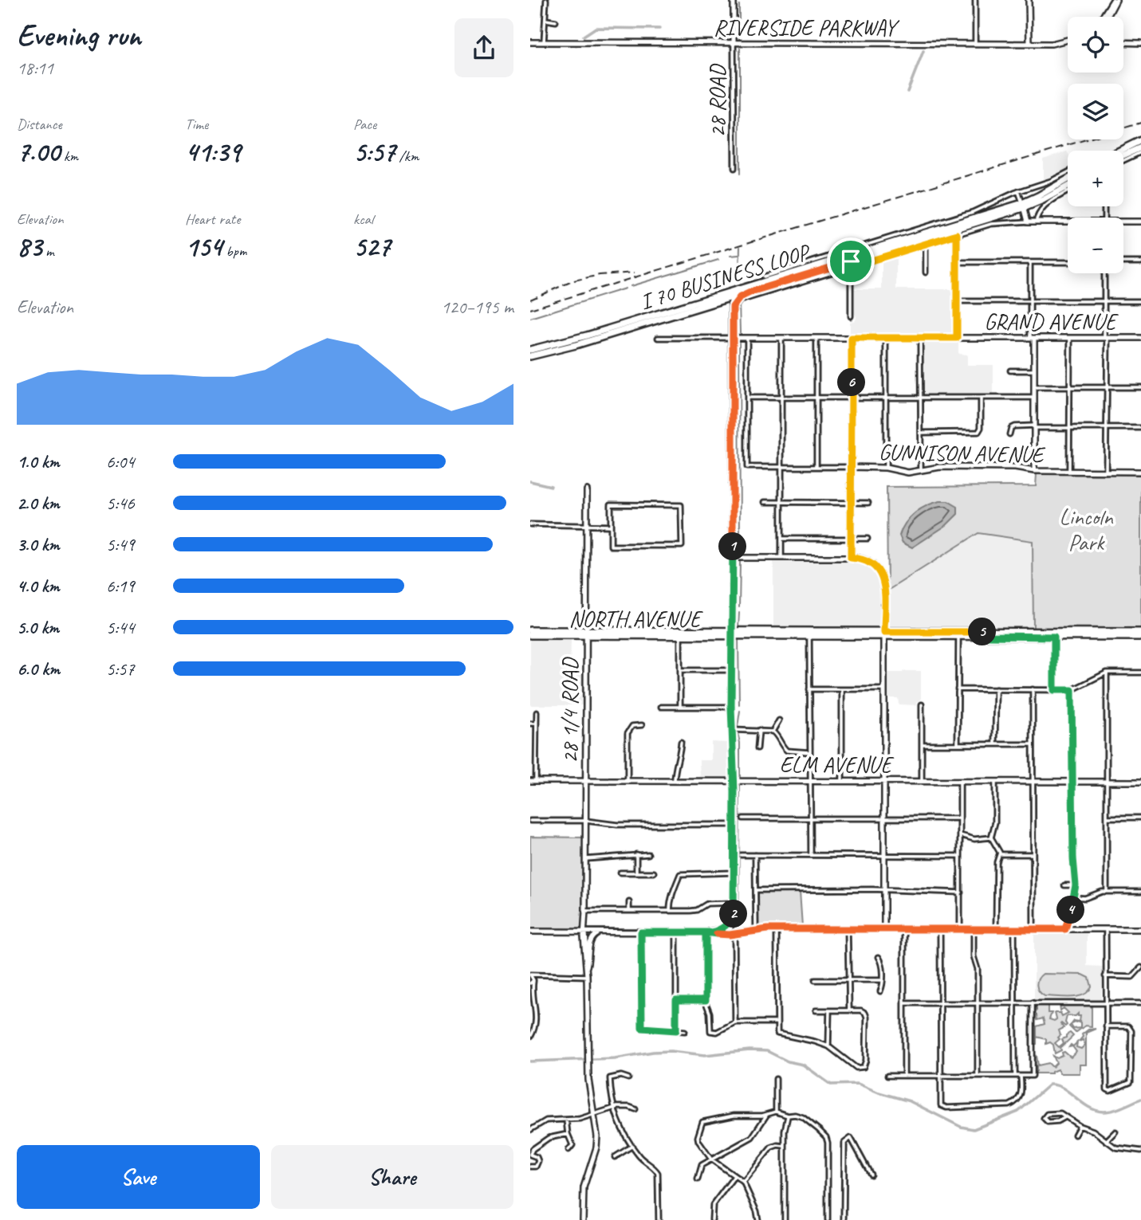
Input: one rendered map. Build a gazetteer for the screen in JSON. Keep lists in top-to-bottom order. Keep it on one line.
{"streets":{"main road":["I 70 BUSINESS LOOP","NORTH AVENUE"],"street":["RIVERSIDE PARKWAY","28 ROAD","GRAND AVENUE","GUNNISON AVENUE","28 1/4 ROAD","ELM AVENUE"]},"crossings":[["RIVERSIDE PARKWAY","28 ROAD"],["NORTH AVENUE","28 1/4 ROAD"],["28 1/4 ROAD","ELM AVENUE"]],"parks":["Lincoln Park"],"page":{"heading":["Evening run","18:11"],"map_buttons":["+","−"],"stats":[["Distance","7.00 km"],["Time","41:39"],["Pace","5:57 /km"],["Elevation","83 m"],["Heart rate","154 bpm"],["kcal","527"]],"chart":["Elevation","120–195 m"],"pins":["6","1","5","4","2"],"list":[{"name":"1.0 km","note":"6:04"},{"name":"2.0 km","note":"5:46"},{"name":"3.0 km","note":"5:49"},{"name":"4.0 km","note":"6:19"},{"name":"5.0 km","note":"5:44"},{"name":"6.0 km","note":"5:57"}],"buttons":["Save","Share"]}}
